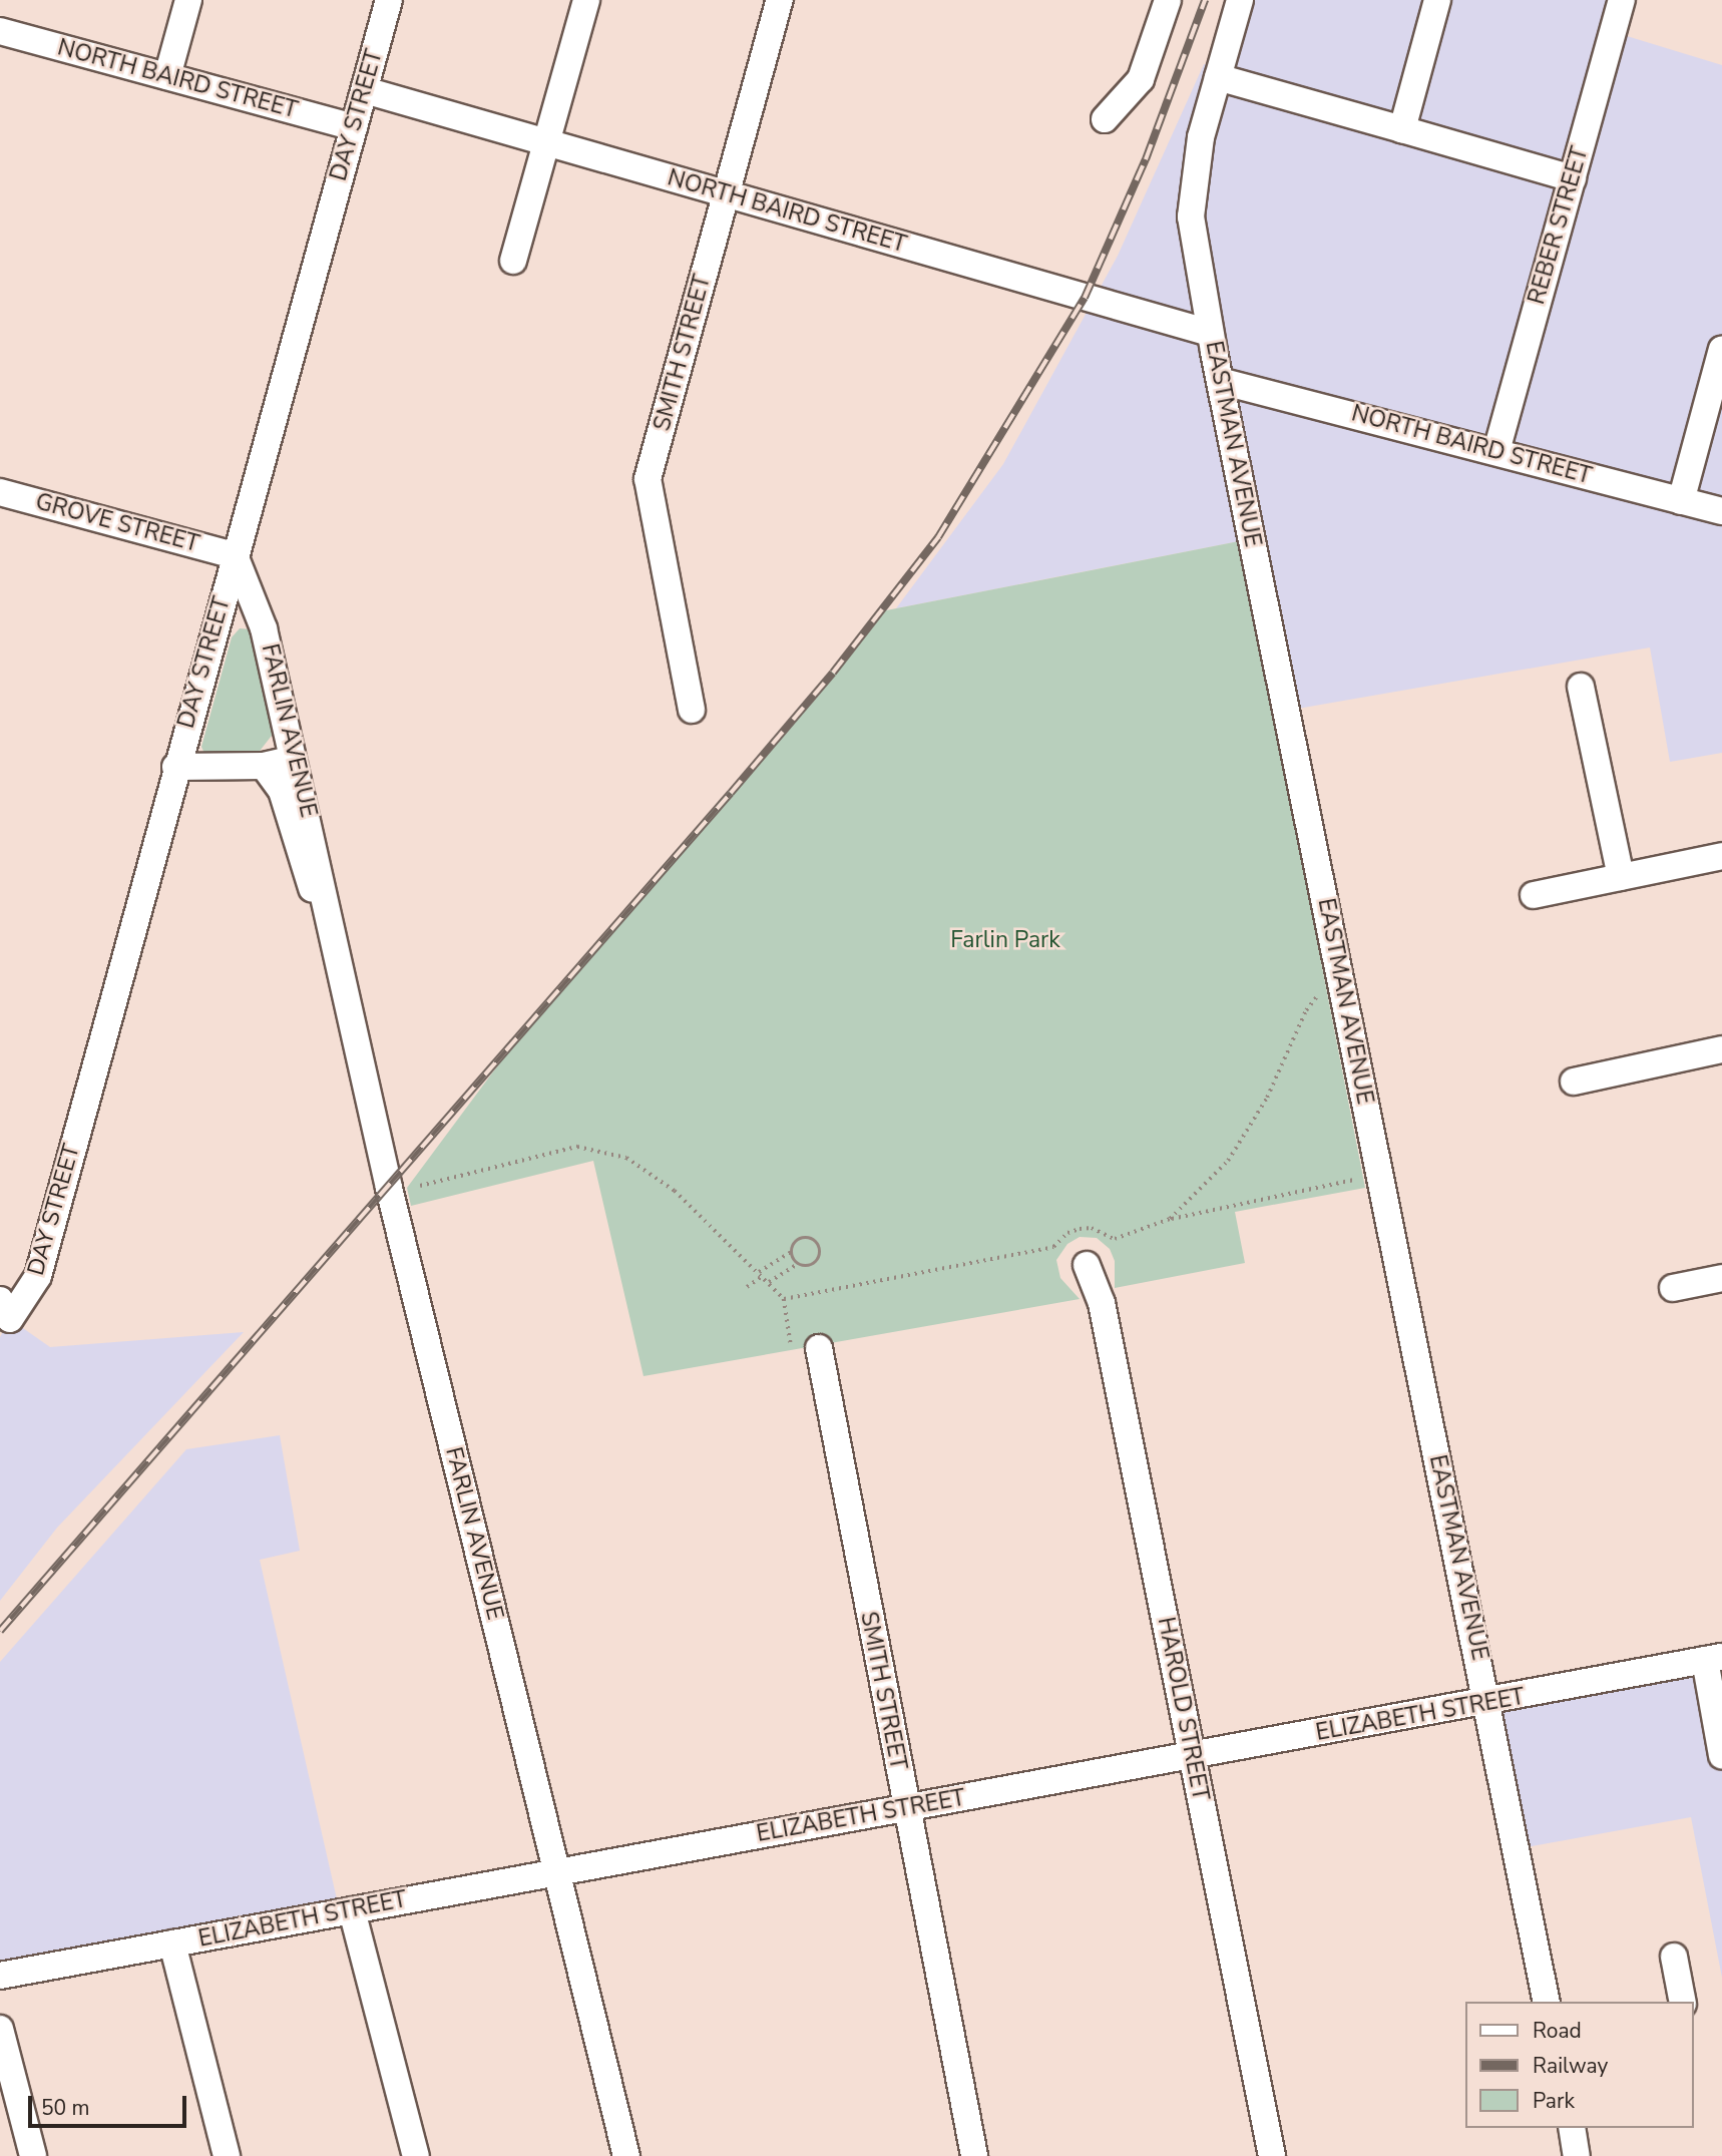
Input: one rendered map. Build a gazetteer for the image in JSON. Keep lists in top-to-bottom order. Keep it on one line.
{"streets":{"street":["NORTH BAIRD STREET","DAY STREET","REBER STREET","SMITH STREET","EASTMAN AVENUE","GROVE STREET","FARLIN AVENUE","HAROLD STREET","ELIZABETH STREET"]},"crossings":[["NORTH BAIRD STREET","DAY STREET"],["NORTH BAIRD STREET","REBER STREET"],["NORTH BAIRD STREET","SMITH STREET"],["NORTH BAIRD STREET","EASTMAN AVENUE"],["DAY STREET","GROVE STREET"],["DAY STREET","FARLIN AVENUE"],["SMITH STREET","ELIZABETH STREET"],["EASTMAN AVENUE","ELIZABETH STREET"],["GROVE STREET","FARLIN AVENUE"],["FARLIN AVENUE","ELIZABETH STREET"],["HAROLD STREET","ELIZABETH STREET"]],"parks":["Farlin Park"],"legend":["Road","Railway","Park"],"scale_bar":"50 m"}
